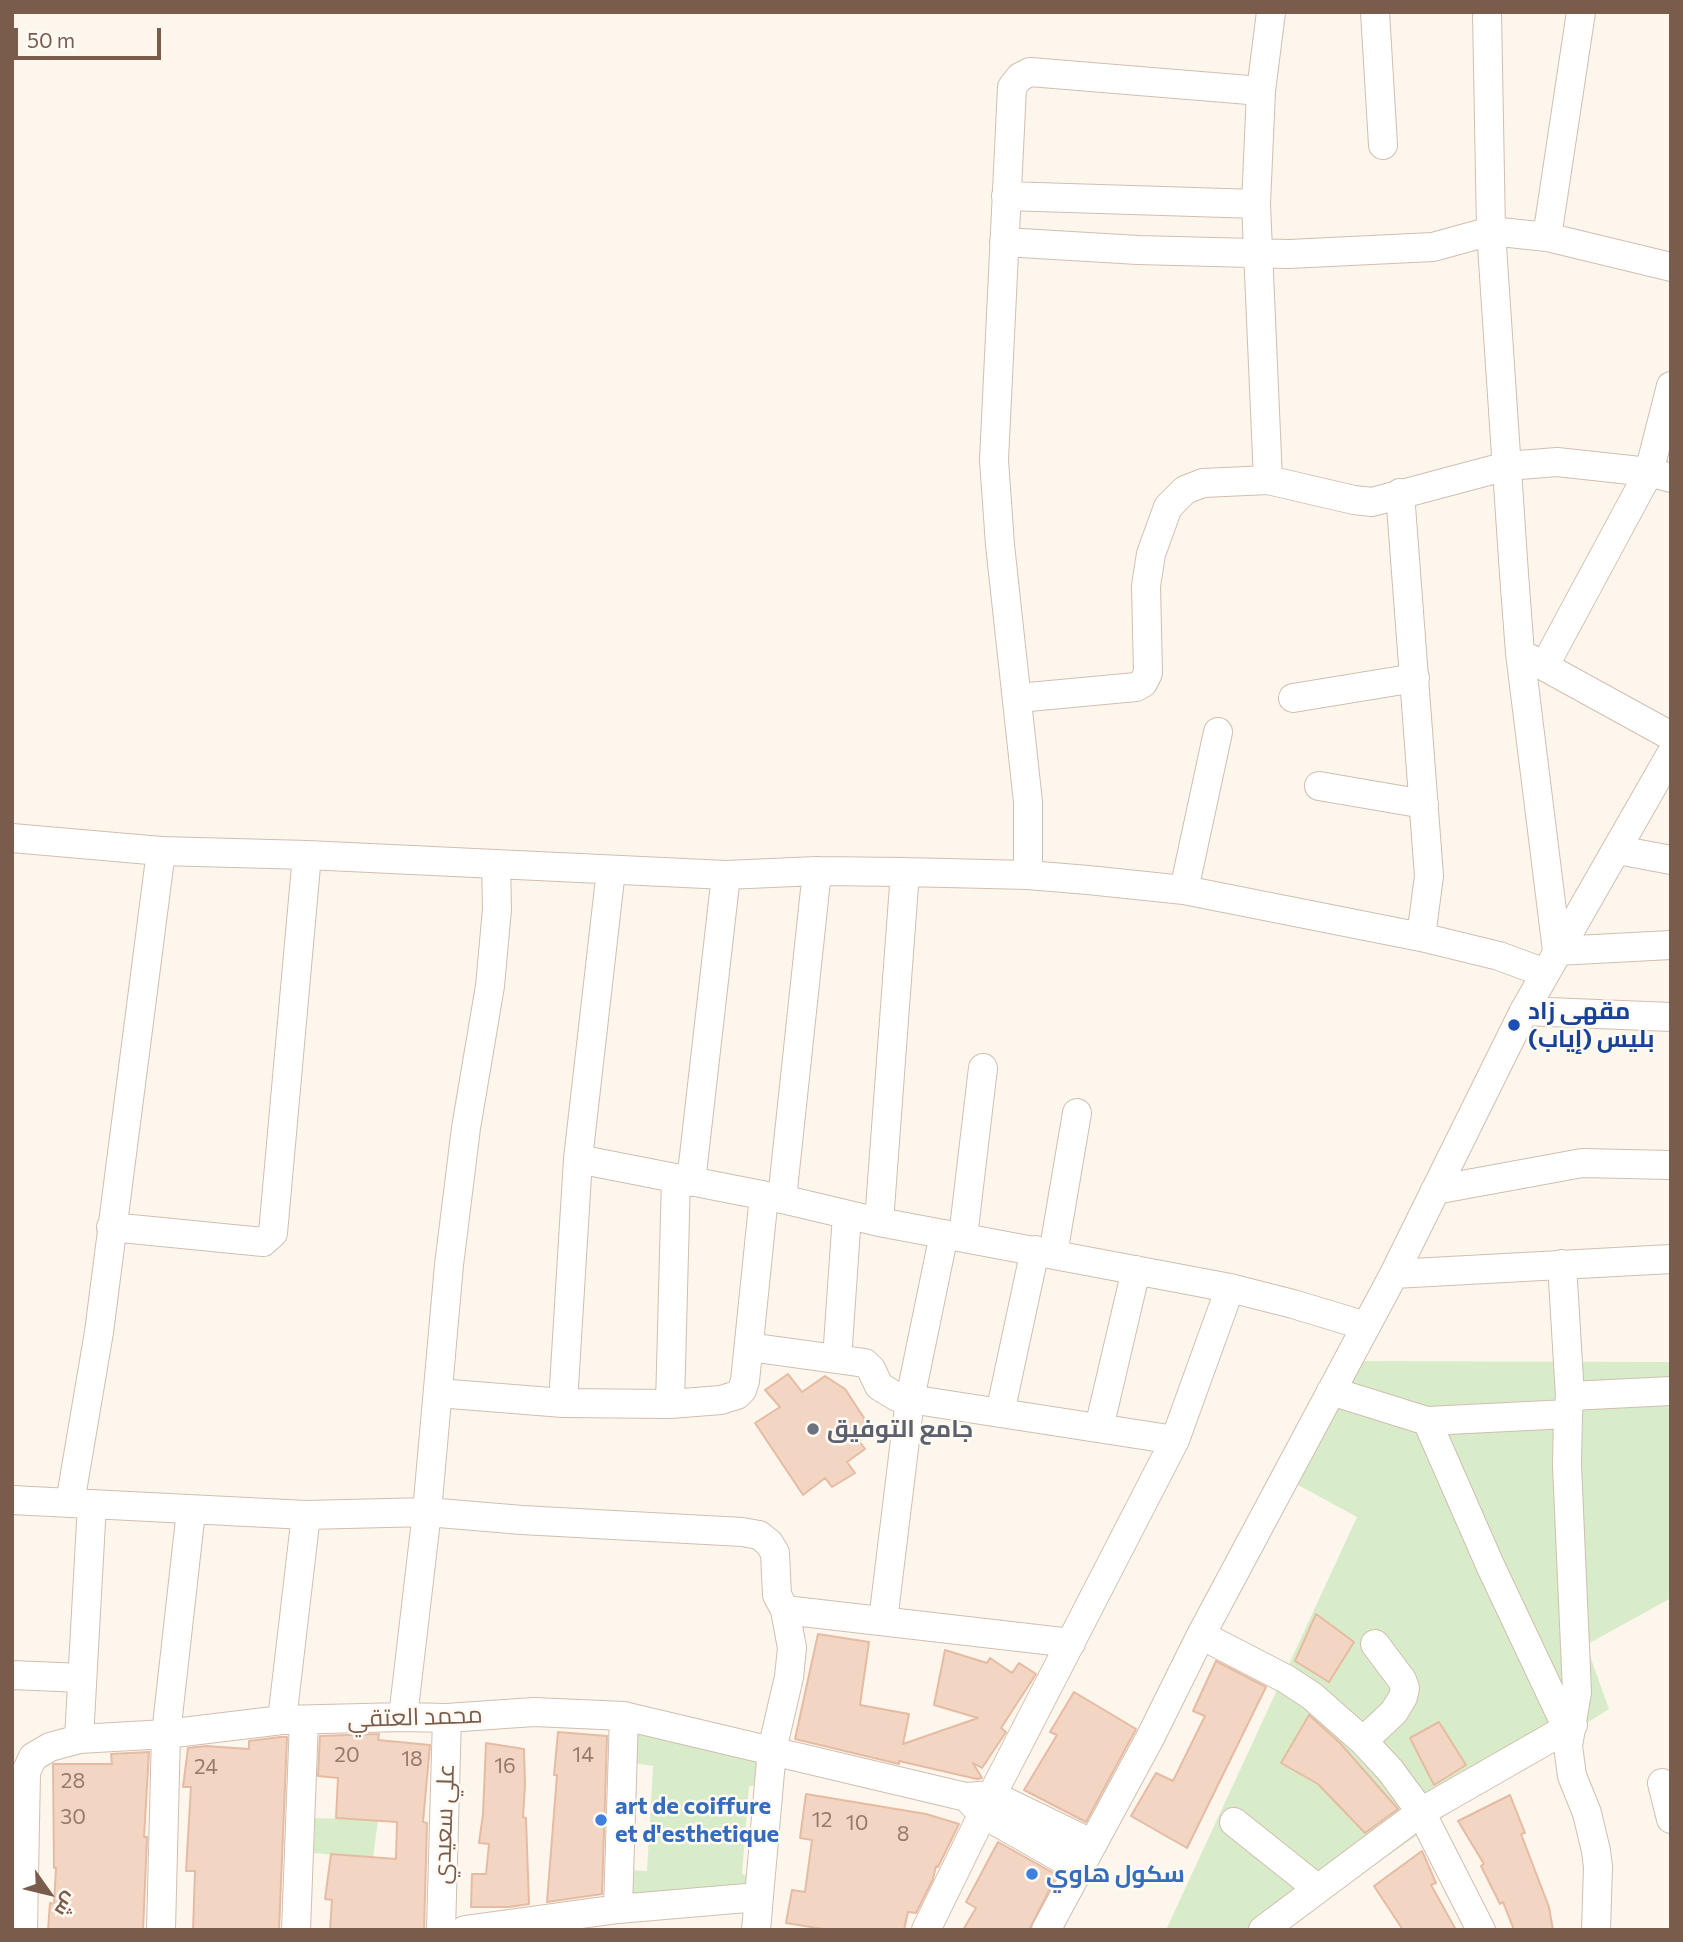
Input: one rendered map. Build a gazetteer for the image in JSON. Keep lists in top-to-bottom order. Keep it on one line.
{"streets":{"street":["محمد العتقي","علي سعيدي"]},"crossings":[["محمد العتقي","علي سعيدي"]],"places":["مقهى زاد بليس (إياب)","جامع التوفيق","art de coiffure et d'esthetique","سكول هاوي"],"house_numbers":["20","14","18","16","24","28","30","12","10","8"],"scale_bar":"50 m","north":"bottom right"}
